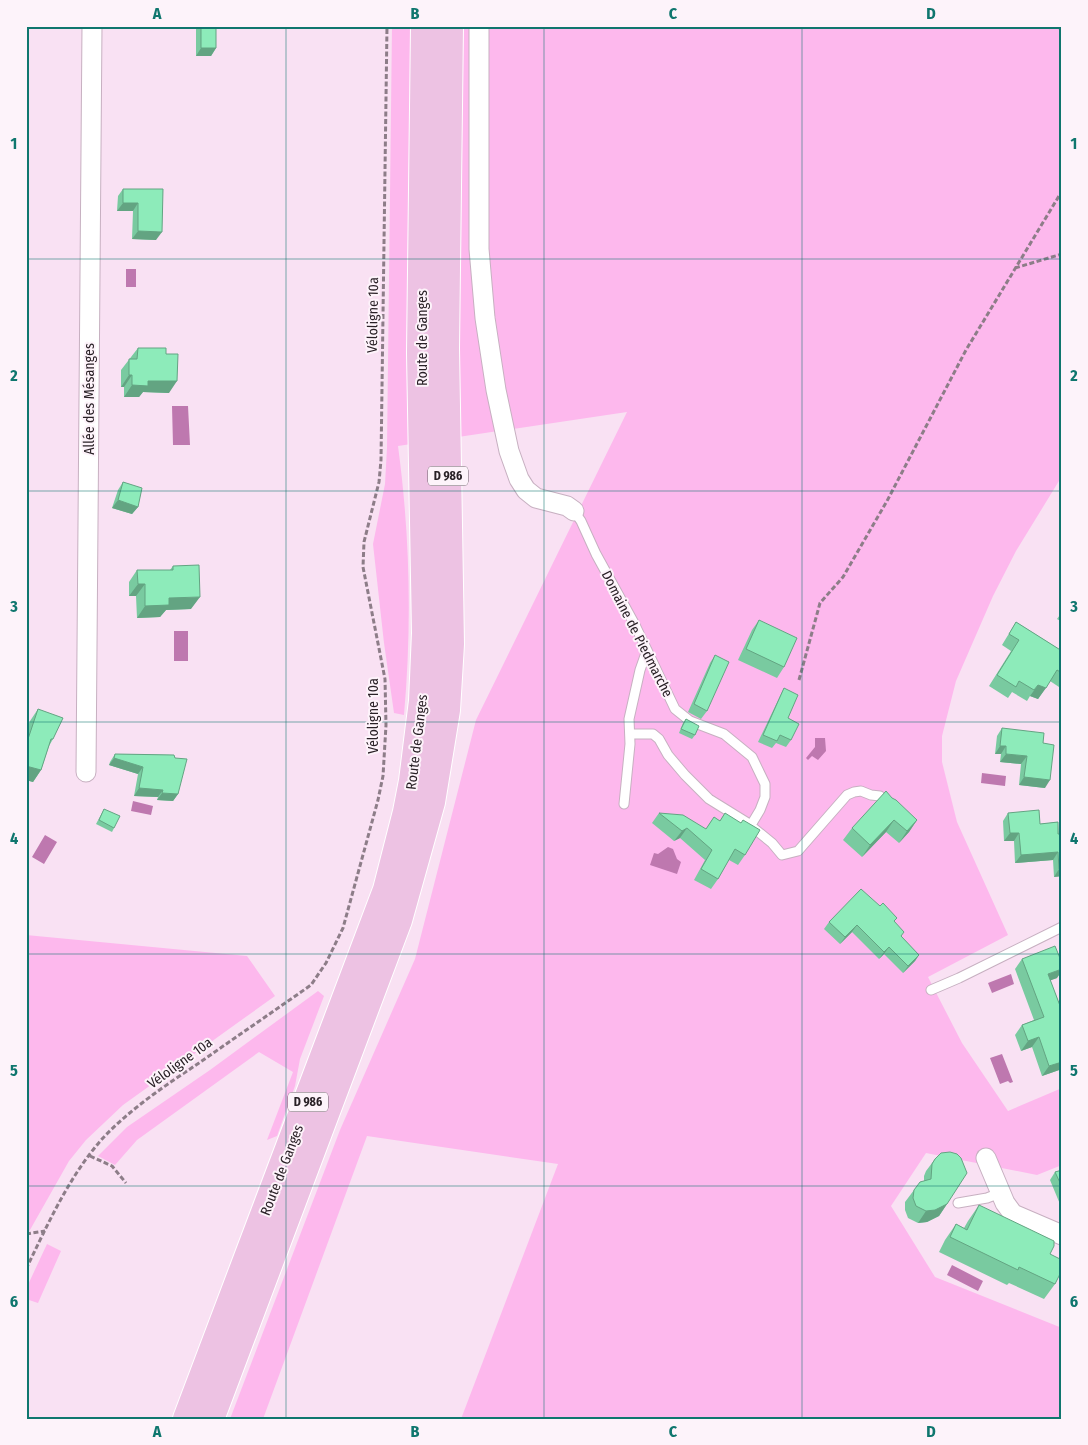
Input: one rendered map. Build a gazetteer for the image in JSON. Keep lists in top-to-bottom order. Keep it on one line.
{"streets":{"main road":["Route de Ganges","D 986"],"street":["Allée des Mésanges"],"lane":["Domaine de Piedmarche"],"path":["Véloligne 10a"]},"grid":{"columns":["A","B","C","D"],"rows":["1","2","3","4","5","6"]}}
